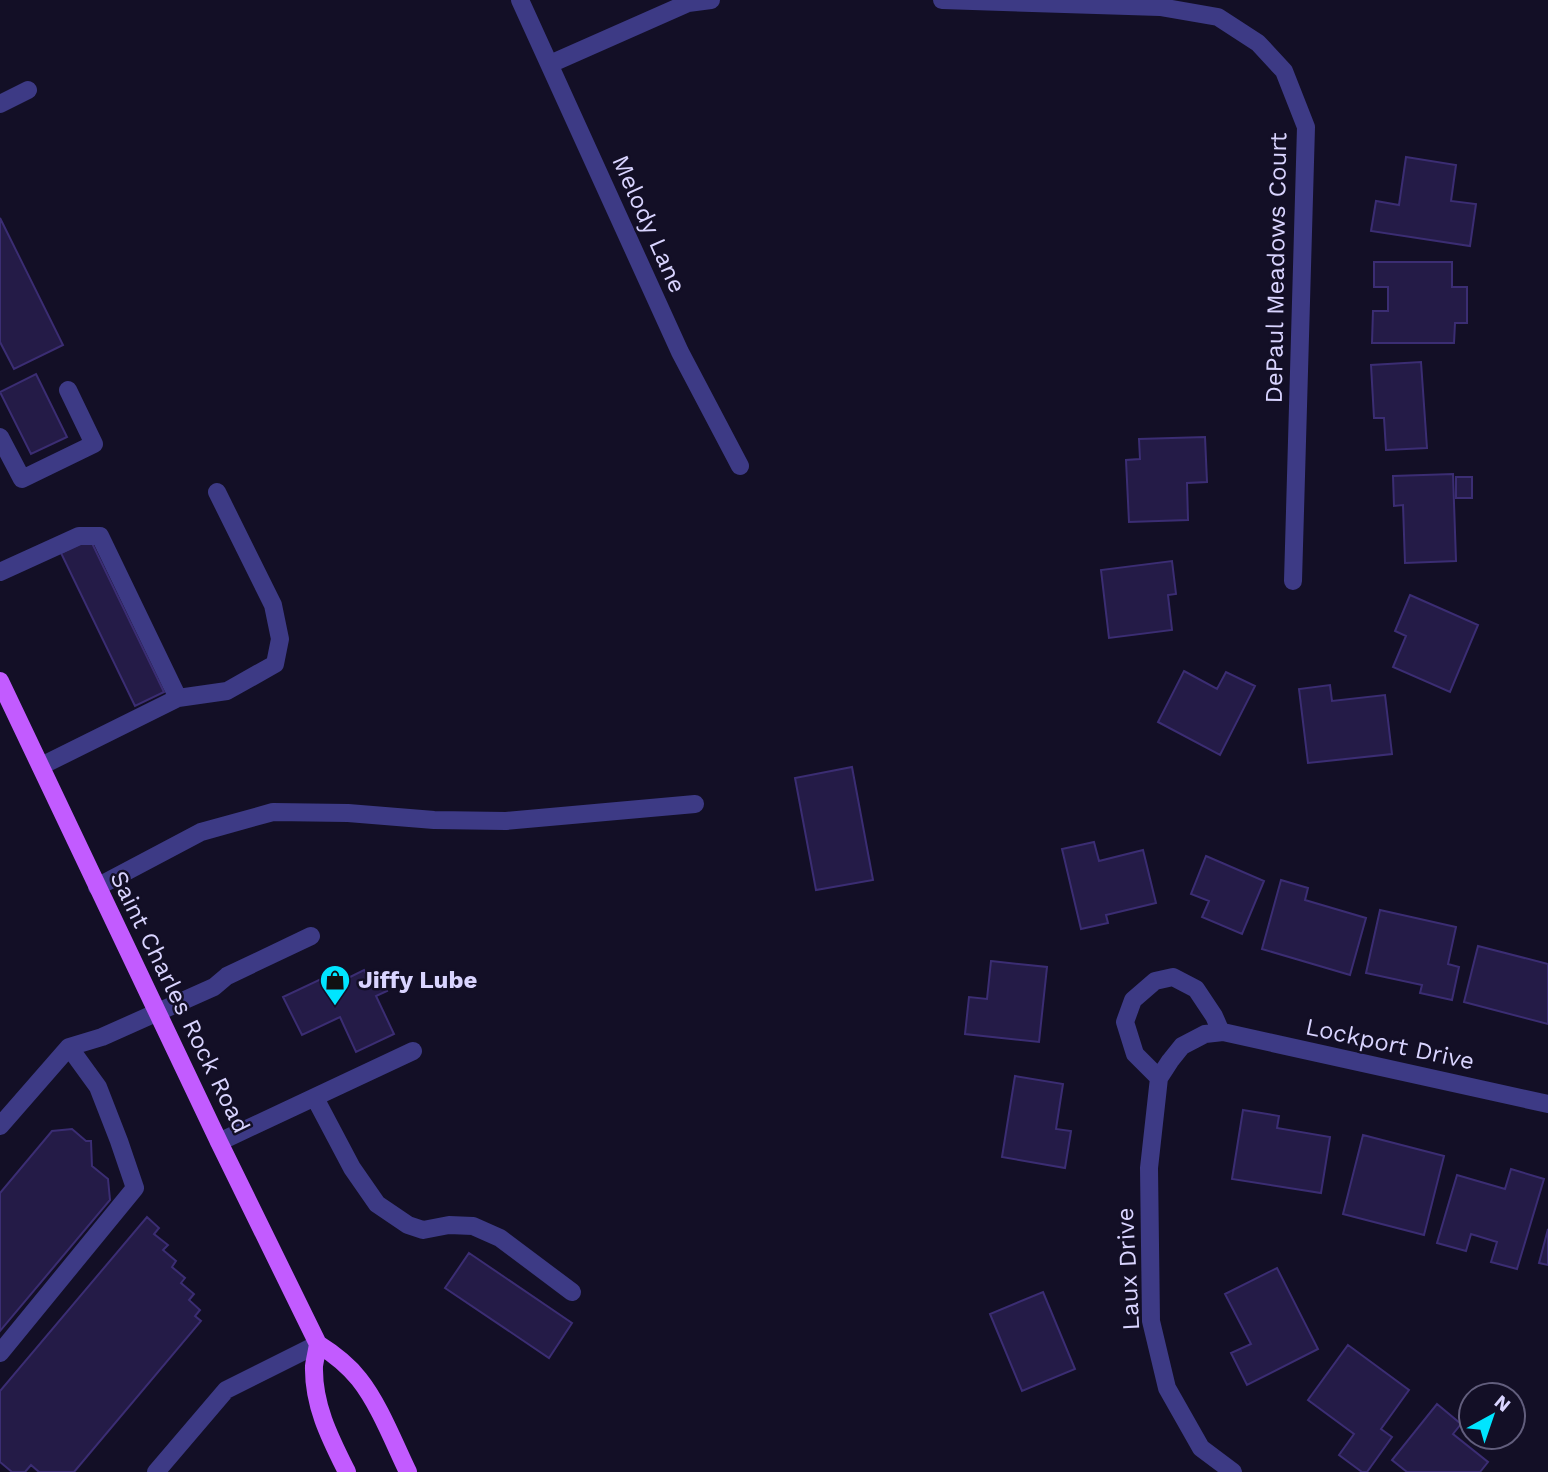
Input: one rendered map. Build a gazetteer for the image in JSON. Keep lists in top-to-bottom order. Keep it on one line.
{"streets":{"main road":["Saint Charles Rock Road"],"street":["Melody Lane","DePaul Meadows Court","Lockport Drive","Laux Drive"]},"crossings":[["Lockport Drive","Laux Drive"]],"places":{"shop":["Jiffy Lube"]},"north":"top right"}
